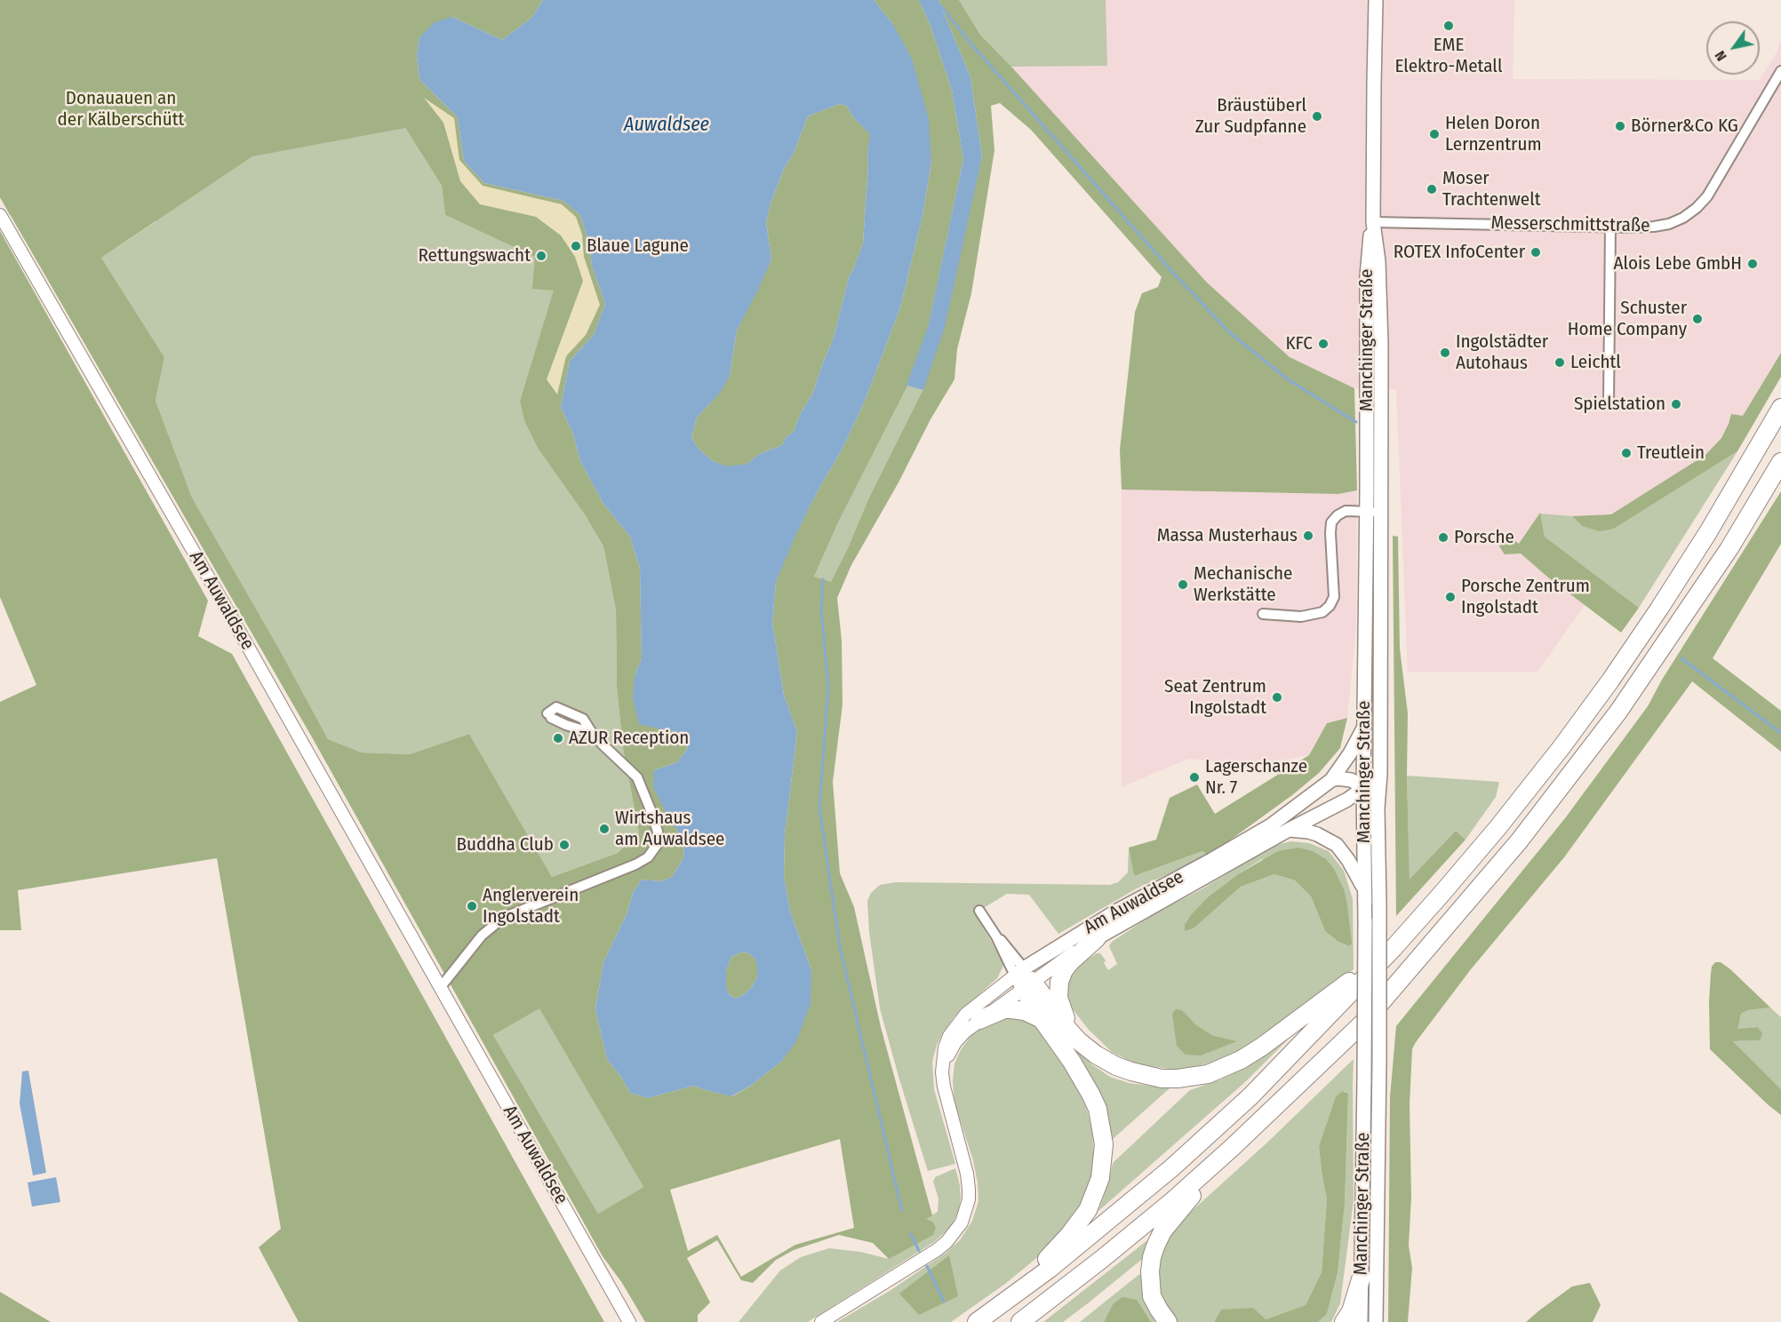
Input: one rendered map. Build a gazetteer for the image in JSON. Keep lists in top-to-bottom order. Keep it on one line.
{"streets":{"main road":["Manchinger Straße","Am Auwaldsee"],"street":["Messerschmittstraße"]},"crossings":[["Messerschmittstraße","Manchinger Straße"],["Manchinger Straße","Am Auwaldsee"]],"water":["Auwaldsee"],"parks":["Donauauen an der Kälberschütt"],"places":["EME Elektro-Metall","Bräustüberl Zur Sudpfanne","Börner&Co KG","Helen Doron Lernzentrum","Moser Trachtenwelt","Blaue Lagune","ROTEX InfoCenter","Rettungswacht","Alois Lebe GmbH","Schuster Home Company","KFC","Ingolstädter Autohaus","Leichtl","Spielstation","Treutlein","Massa Musterhaus","Porsche","Mechanische Werkstätte","Porsche Zentrum Ingolstadt","Seat Zentrum Ingolstadt","AZUR Reception","Lagerschanze Nr. 7","Wirtshaus am Auwaldsee","Buddha Club","Anglerverein Ingolstadt"],"north":"bottom left"}
